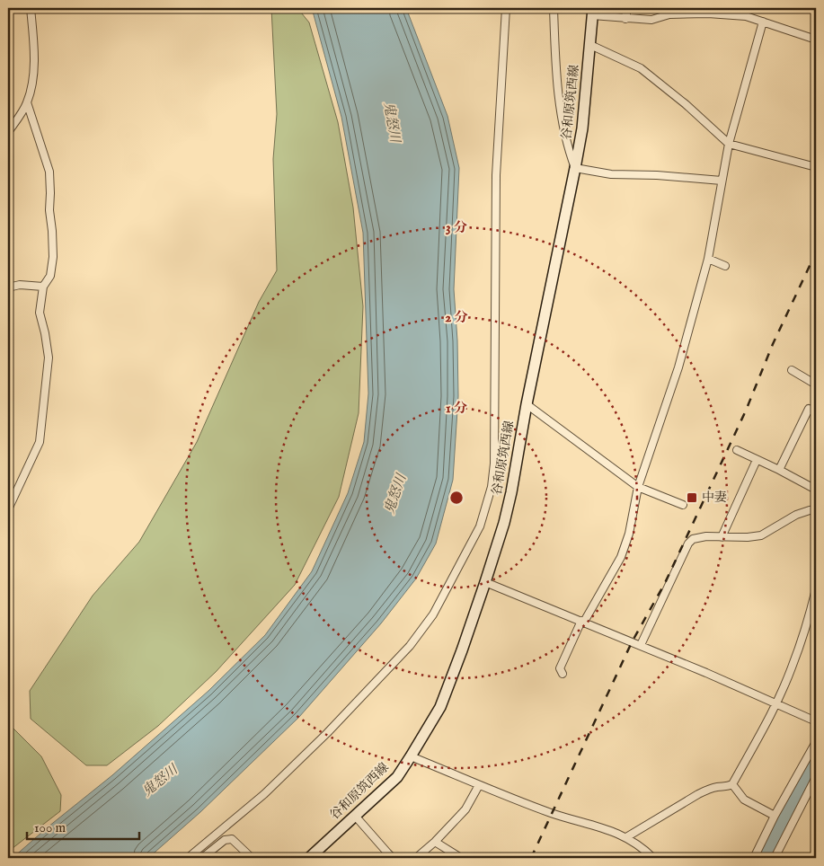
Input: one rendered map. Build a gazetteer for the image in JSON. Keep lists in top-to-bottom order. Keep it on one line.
{"streets":{"main road":["谷和原筑西線"]},"water":["鬼怒川"],"places":{"transit":["中妻"]},"scale_bar":"100 m","rings":["3 分","2 分","1 分"]}
